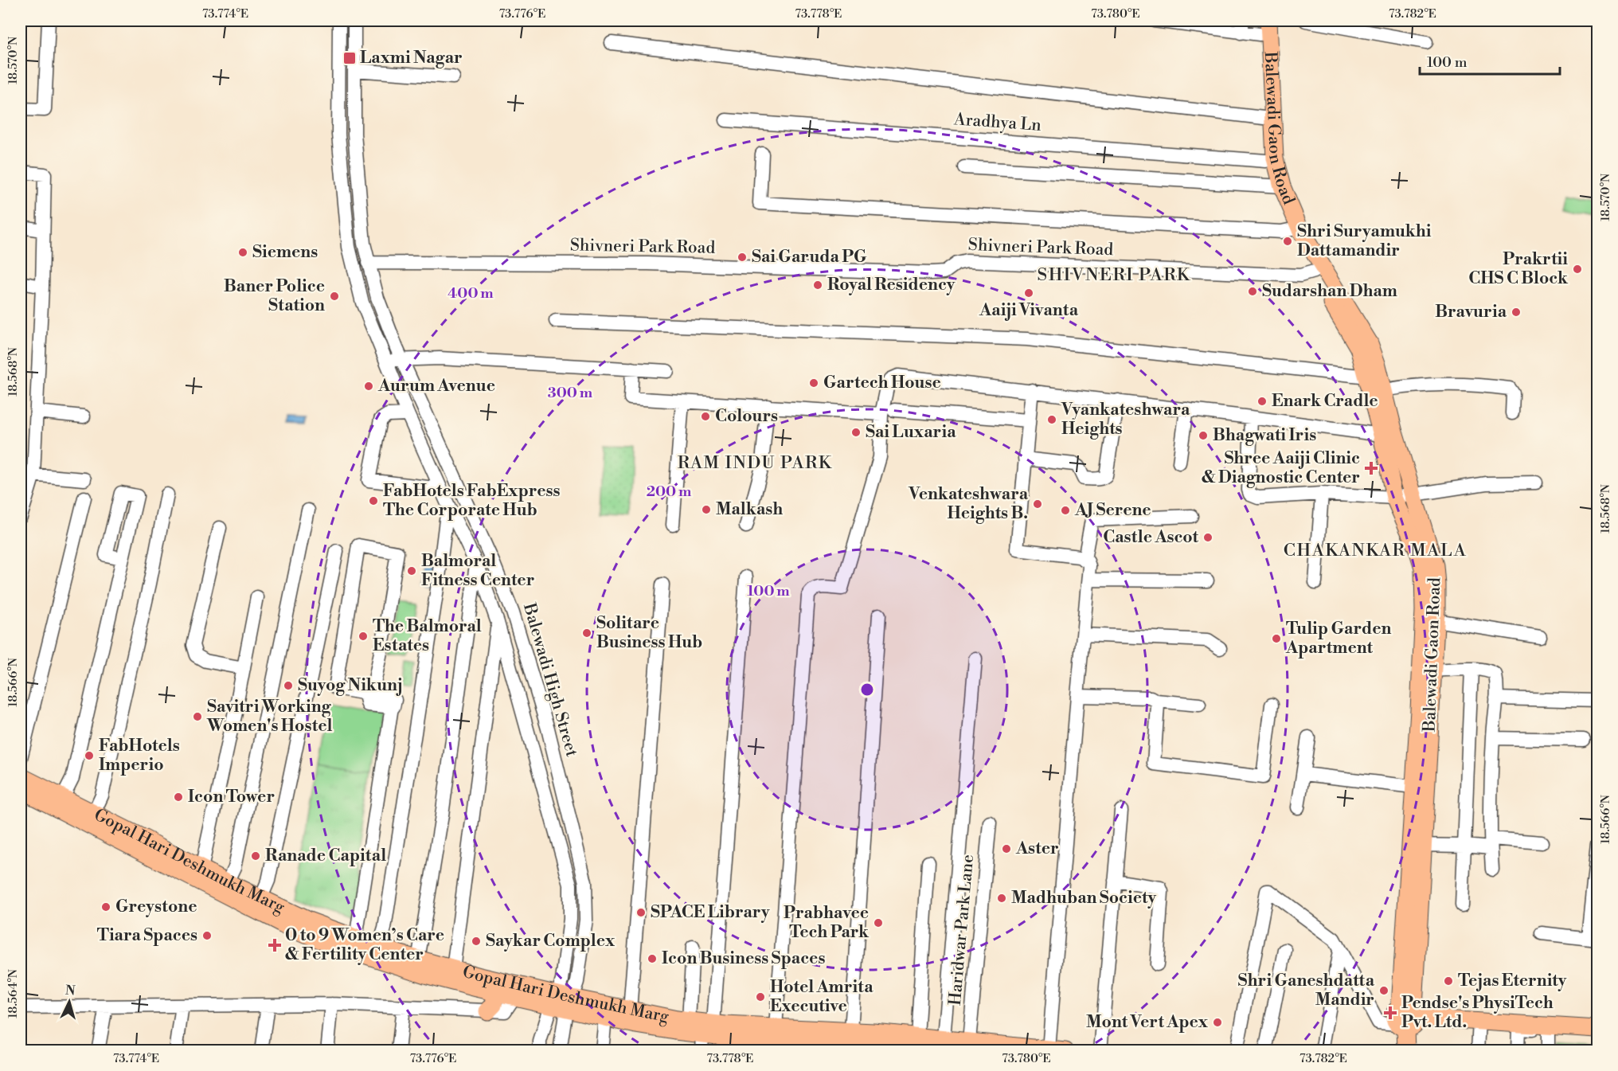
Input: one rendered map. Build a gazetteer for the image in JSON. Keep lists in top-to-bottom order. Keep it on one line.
{"streets":{"main road":["Balewadi Gaon Road","Gopal Hari Deshmukh Marg"],"street":["Aradhya Ln","Shivneri Park Road","Balewadi High Street","Haridwar Park Lane"]},"crossings":[["Aradhya Ln","Balewadi Gaon Road"],["Balewadi Gaon Road","Shivneri Park Road"],["Shivneri Park Road","Balewadi High Street"],["Balewadi High Street","Gopal Hari Deshmukh Marg"],["Gopal Hari Deshmukh Marg","Haridwar Park Lane"]],"districts":["SHIVNERI PARK","RAM INDU PARK","CHAKANKAR MALA"],"places":{"transit":["Laxmi Nagar"],"other":["Shri Suryamukhi Dattamandir","Siemens","Sai Garuda PG","Prakrtii CHS C Block","Royal Residency","Sudarshan Dham","Aaiji Vivanta","Baner Police Station","Bravuria","Gartech House","Aurum Avenue","Enark Cradle","Colours","Vyankateshwara Heights","Sai Luxaria","Bhagwati Iris","FabHotels FabExpress The Corporate Hub","Venkateshwara Heights B.","Malkash","AJ Serene","Castle Ascot","Balmoral Fitness Center","Solitare Business Hub","The Balmoral Estates","Tulip Garden Apartment","Suyog Nikunj","Savitri Working Women's Hostel","FabHotels Imperio","Icon Tower","Aster","Ranade Capital","Madhuban Society","Greystone","SPACE Library","Prabhavee Tech Park","Tiara Spaces","Saykar Complex","Icon Business Spaces","Tejas Eternity","Shri Ganeshdatta Mandir","Hotel Amrita Executive","Mont Vert Apex"],"health":["Shree Aaiji Clinic & Diagnostic Center","0 to 9 Women’s Care & Fertility Center","Pendse's PhysiTech Pvt. Ltd."]},"scale_bar":"100 m","north":"top","coordinates":["73.774°E","73.776°E","73.778°E","73.780°E","73.782°E","18.570°N","18.568°N","18.566°N","18.564°N"],"rings":["400 m","300 m","200 m","100 m"]}
